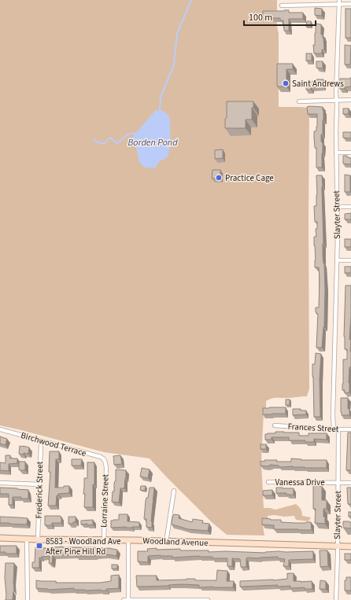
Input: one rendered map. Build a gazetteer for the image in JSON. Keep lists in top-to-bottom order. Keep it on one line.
{"streets":{"main road":["Woodland Avenue"],"street":["Slayter Street","Frances Street","Birchwood Terrace","Vanessa Drive","Frederick Street","Lorraine Street"]},"crossings":[["Slayter Street","Frances Street"],["Slayter Street","Vanessa Drive"],["Slayter Street","Woodland Avenue"],["Birchwood Terrace","Frederick Street"],["Birchwood Terrace","Lorraine Street"],["Frederick Street","Woodland Avenue"],["Lorraine Street","Woodland Avenue"]],"water":["Borden Pond"],"places":{"other":["Saint Andrews","Practice Cage"],"transit":["8583 - Woodland Ave After Pine Hill Rd"]},"scale_bar":"100 m"}
